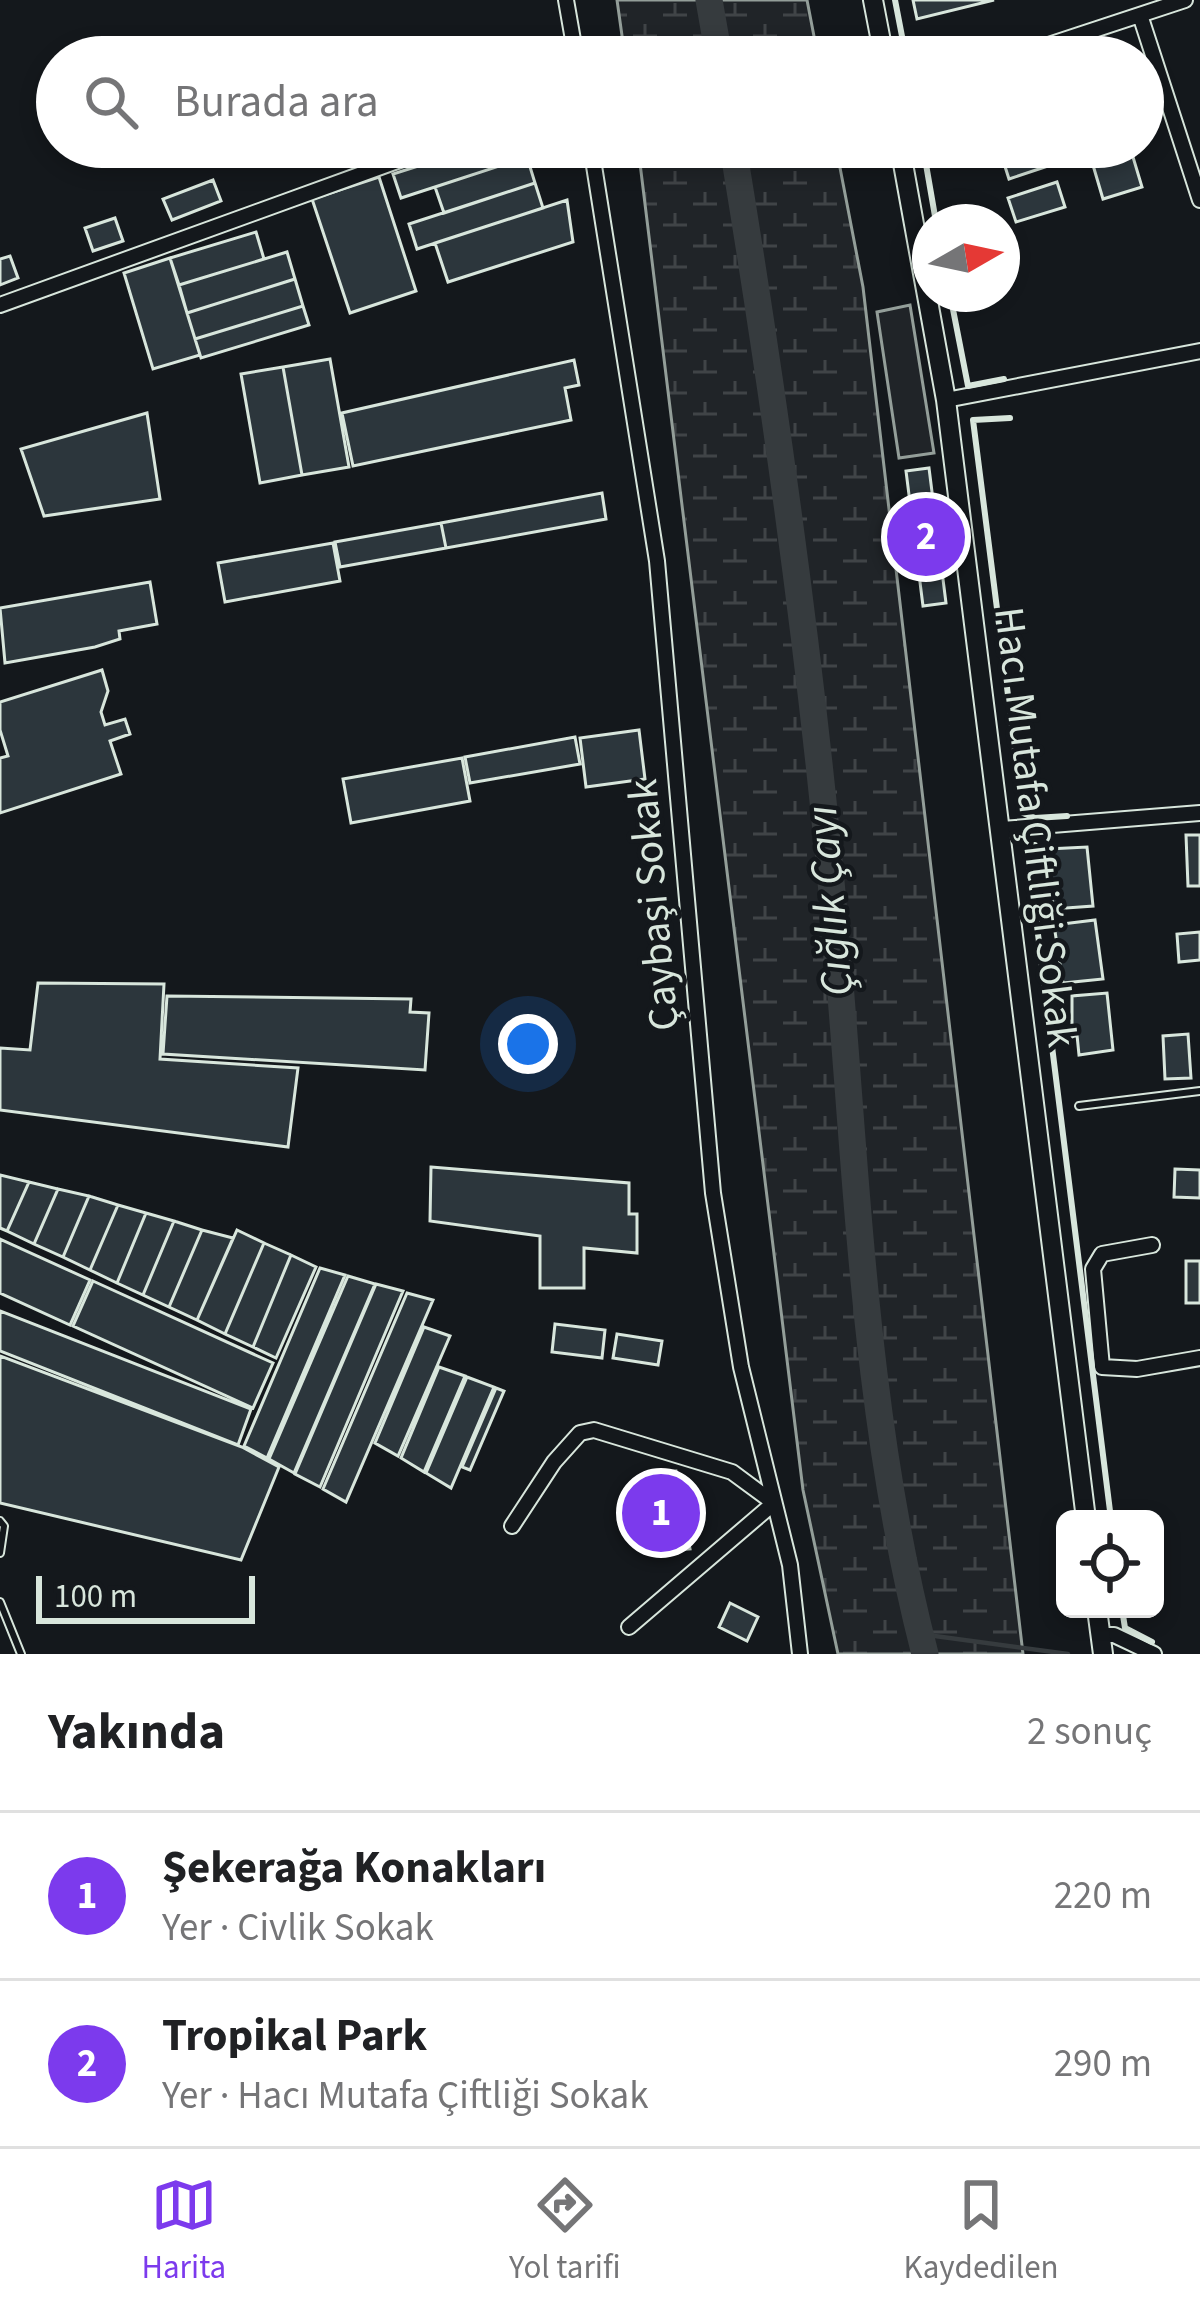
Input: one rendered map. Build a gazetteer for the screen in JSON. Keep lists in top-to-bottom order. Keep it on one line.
{"streets":{"street":["Hacı Mutafa Çiftliği Sokak","Çaybaşi Sokak"]},"water":["Çığlık Çayı"],"scale_bar":"100 m","north":"right","page":{"search":"Burada ara","pins":["2","1"],"scale":"100 m","heading":["Yakında","2 sonuç"],"list":[{"mark":"1","name":"Şekerağa Konakları","note":"Yer · Civlik Sokak","value":"220 m"},{"mark":"2","name":"Tropikal Park","note":"Yer · Hacı Mutafa Çiftliği Sokak","value":"290 m"}],"nav":["Harita","Yol tarifi","Kaydedilen"]}}
